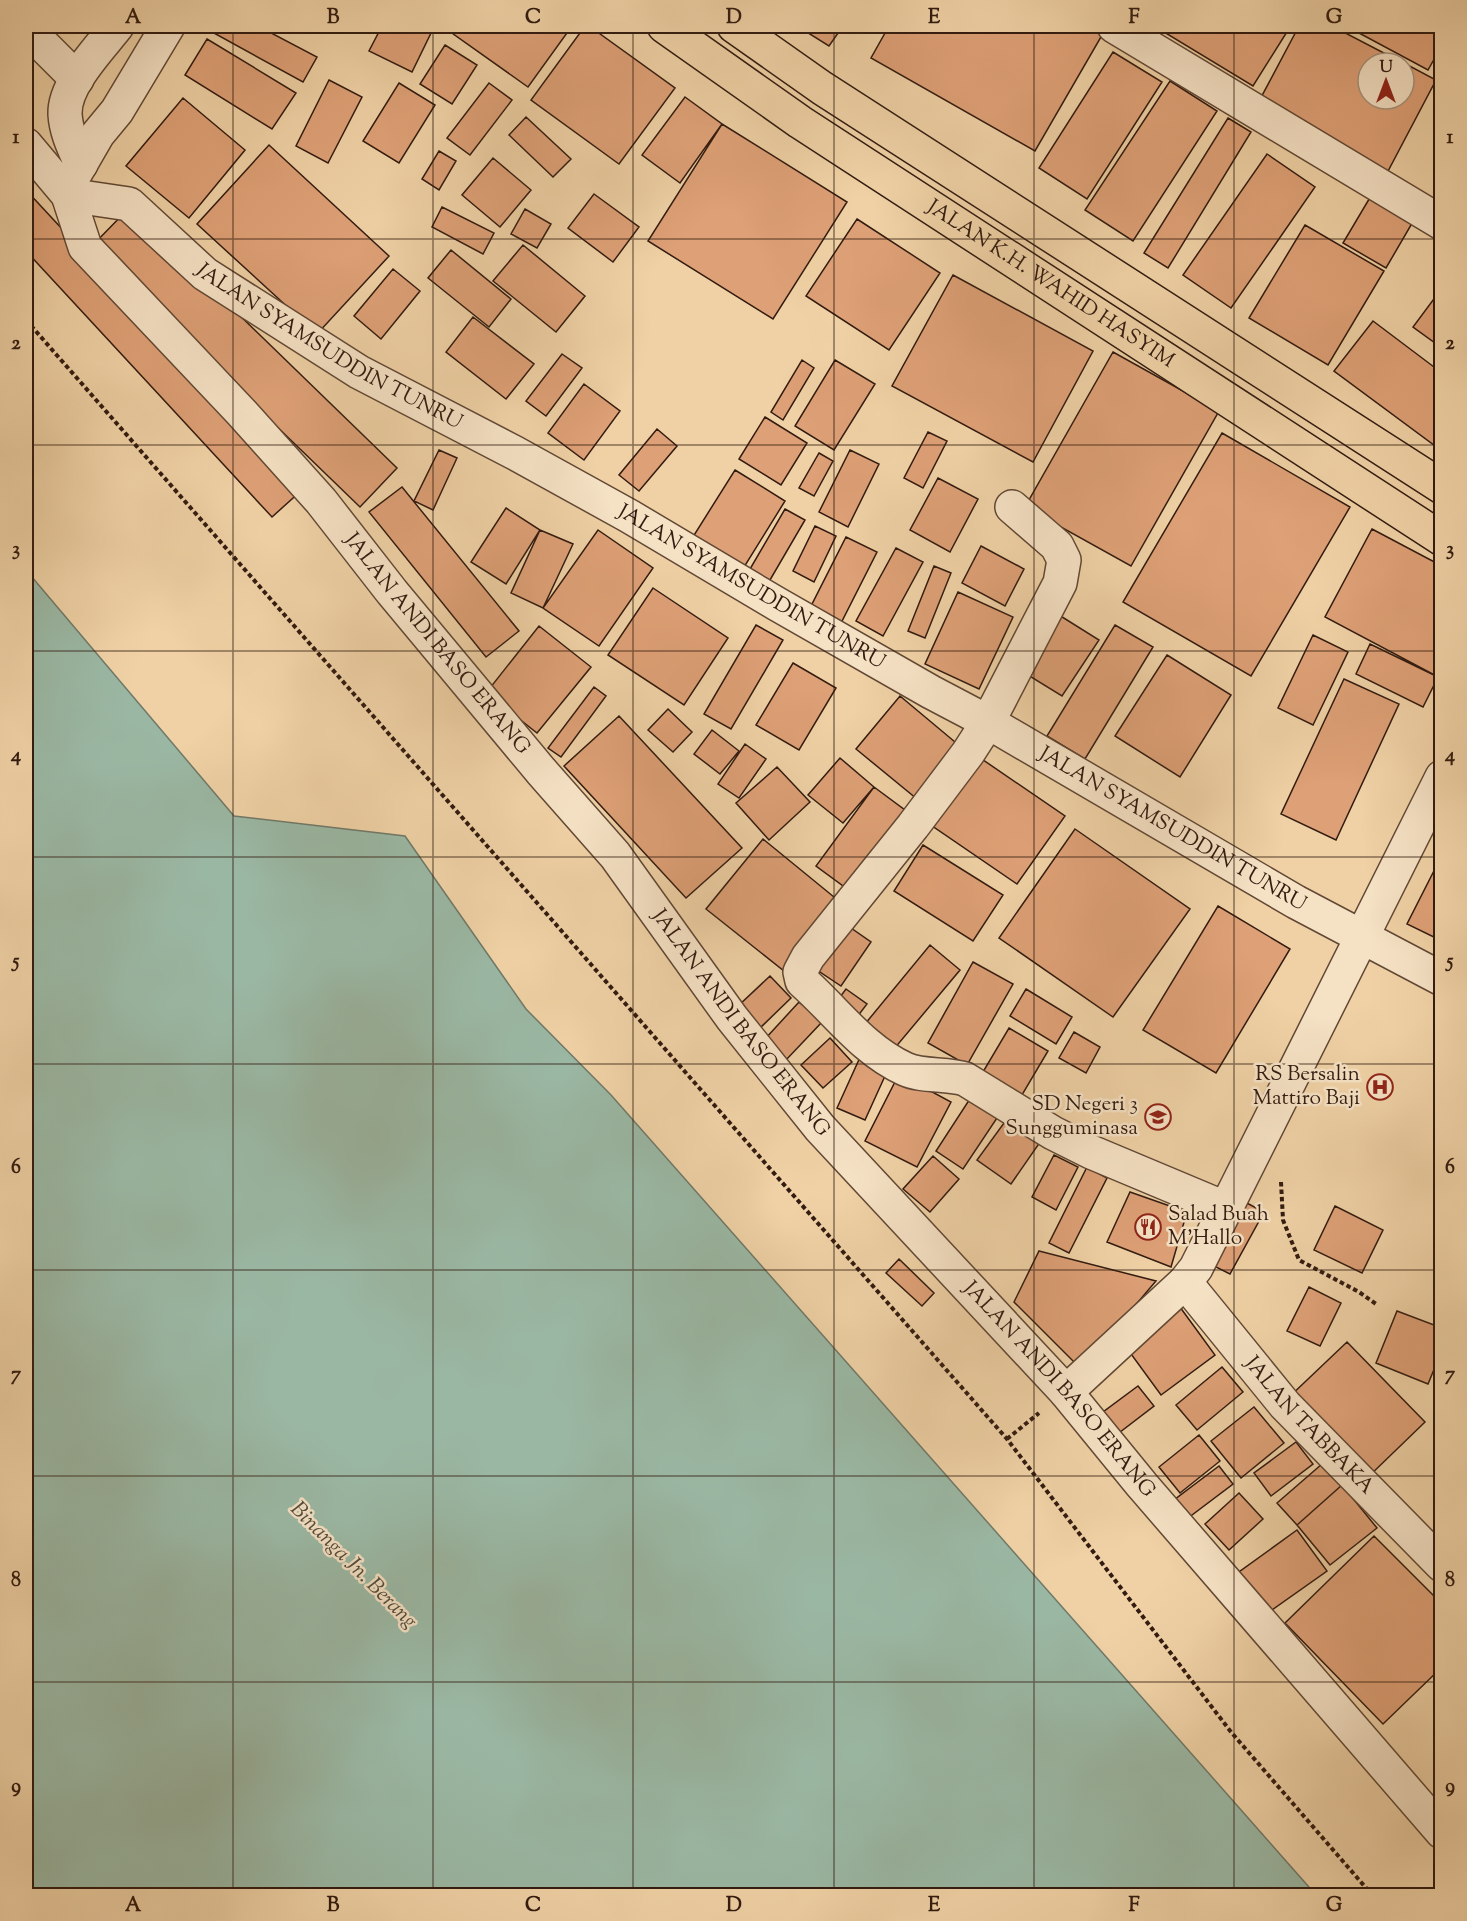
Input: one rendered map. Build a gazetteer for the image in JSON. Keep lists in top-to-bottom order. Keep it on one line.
{"streets":{"highway":["JALAN K.H. WAHID HASYIM"],"street":["JALAN SYAMSUDDIN TUNRU","JALAN ANDI BASO ERANG","JALAN TABBAKA"]},"crossings":[["JALAN SYAMSUDDIN TUNRU","JALAN ANDI BASO ERANG"]],"water":["Binanga Jn. Berang"],"places":{"hospital":["RS Bersalin Mattiro Baji"],"school or university":["SD Negeri 3 Sungguminasa"],"restaurant":["Salad Buah M'Hallo"]},"north":"top","grid":{"columns":["A","B","C","D","E","F","G"],"rows":["1","2","3","4","5","6","7","8","9"]}}
